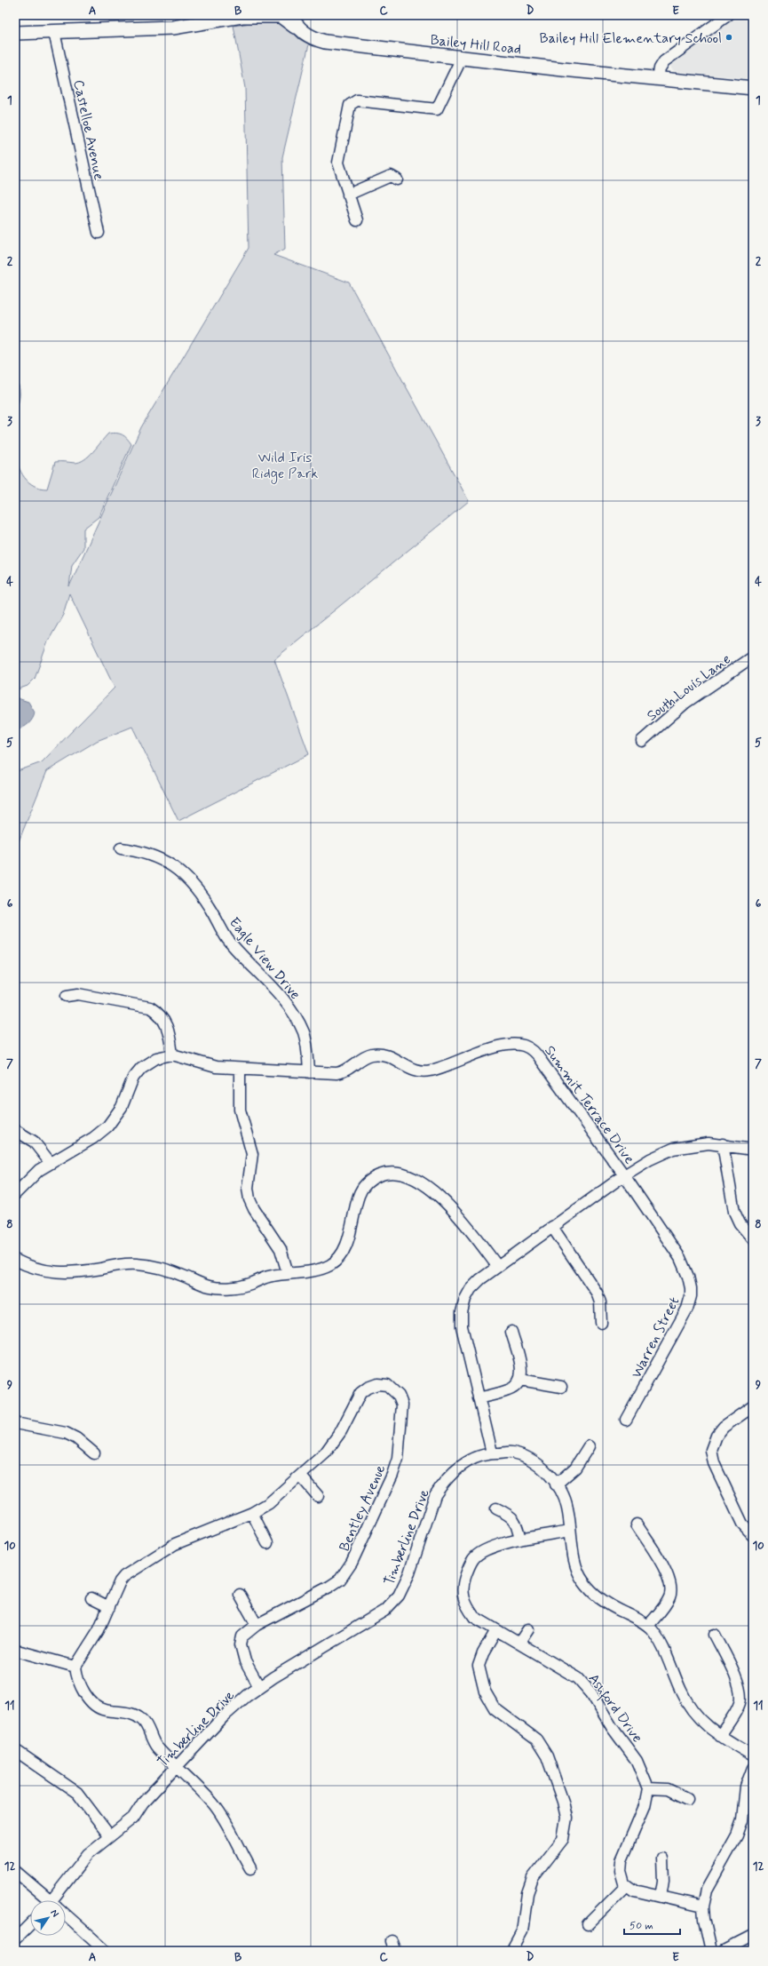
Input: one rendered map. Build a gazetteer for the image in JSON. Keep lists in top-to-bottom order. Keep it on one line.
{"streets":{"main road":["Bailey Hill Road"],"street":["Castelloe Avenue","South Louis Lane","Eagle View Drive","Summit Terrace Drive","Warren Street","Bentley Avenue","Timberline Drive","Ashford Drive"]},"crossings":[["Eagle View Drive","Summit Terrace Drive"],["Summit Terrace Drive","Warren Street"],["Bentley Avenue","Timberline Drive"],["Timberline Drive","Ashford Drive"]],"parks":["Wild Iris Ridge Park"],"places":["Bailey Hill Elementary School"],"scale_bar":"50 m","north":"top right","grid":{"columns":["A","B","C","D","E"],"rows":["1","2","3","4","5","6","7","8","9","10","11","12"]}}
